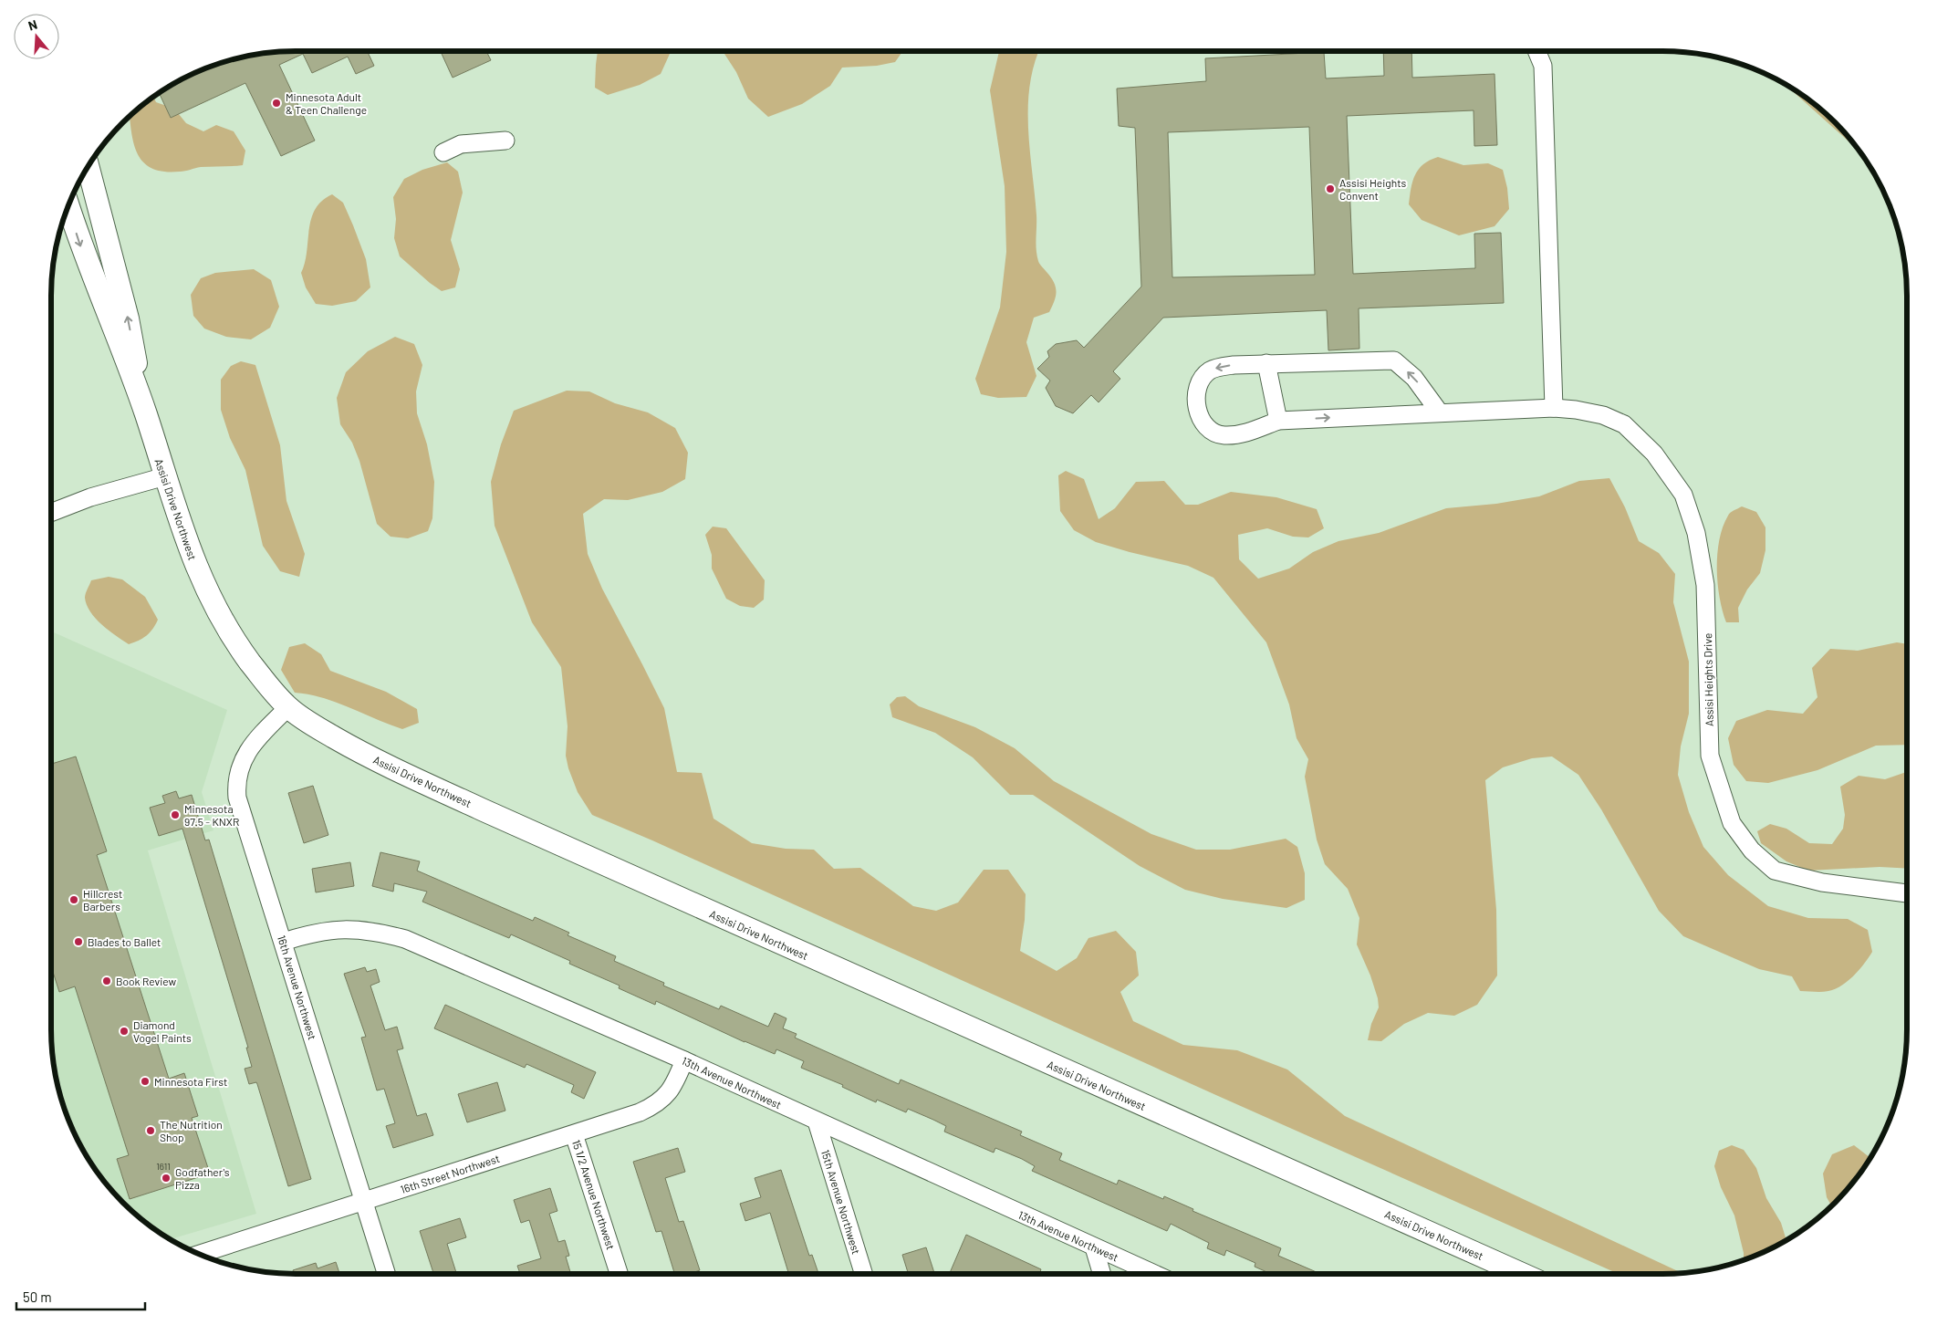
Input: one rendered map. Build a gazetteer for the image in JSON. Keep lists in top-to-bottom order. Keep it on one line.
{"streets":{"main road":["Assisi Drive Northwest"],"street":["Assisi Heights Drive","16th Avenue Northwest","13th Avenue Northwest","16th Street Northwest","15 1/2 Avenue Northwest","15th Avenue Northwest"]},"crossings":[["Assisi Drive Northwest","16th Avenue Northwest"],["16th Avenue Northwest","13th Avenue Northwest"],["16th Avenue Northwest","16th Street Northwest"],["13th Avenue Northwest","16th Street Northwest"],["13th Avenue Northwest","15th Avenue Northwest"],["16th Street Northwest","15 1/2 Avenue Northwest"]],"places":["Minnesota Adult & Teen Challenge","Assisi Heights Convent","Minnesota 97.5 - KNXR","Hillcrest Barbers","Blades to Ballet","Book Review","Diamond Vogel Paints","Minnesota First","The Nutrition Shop","Godfather's Pizza"],"house_numbers":["1611"],"scale_bar":"50 m","north":"top"}
